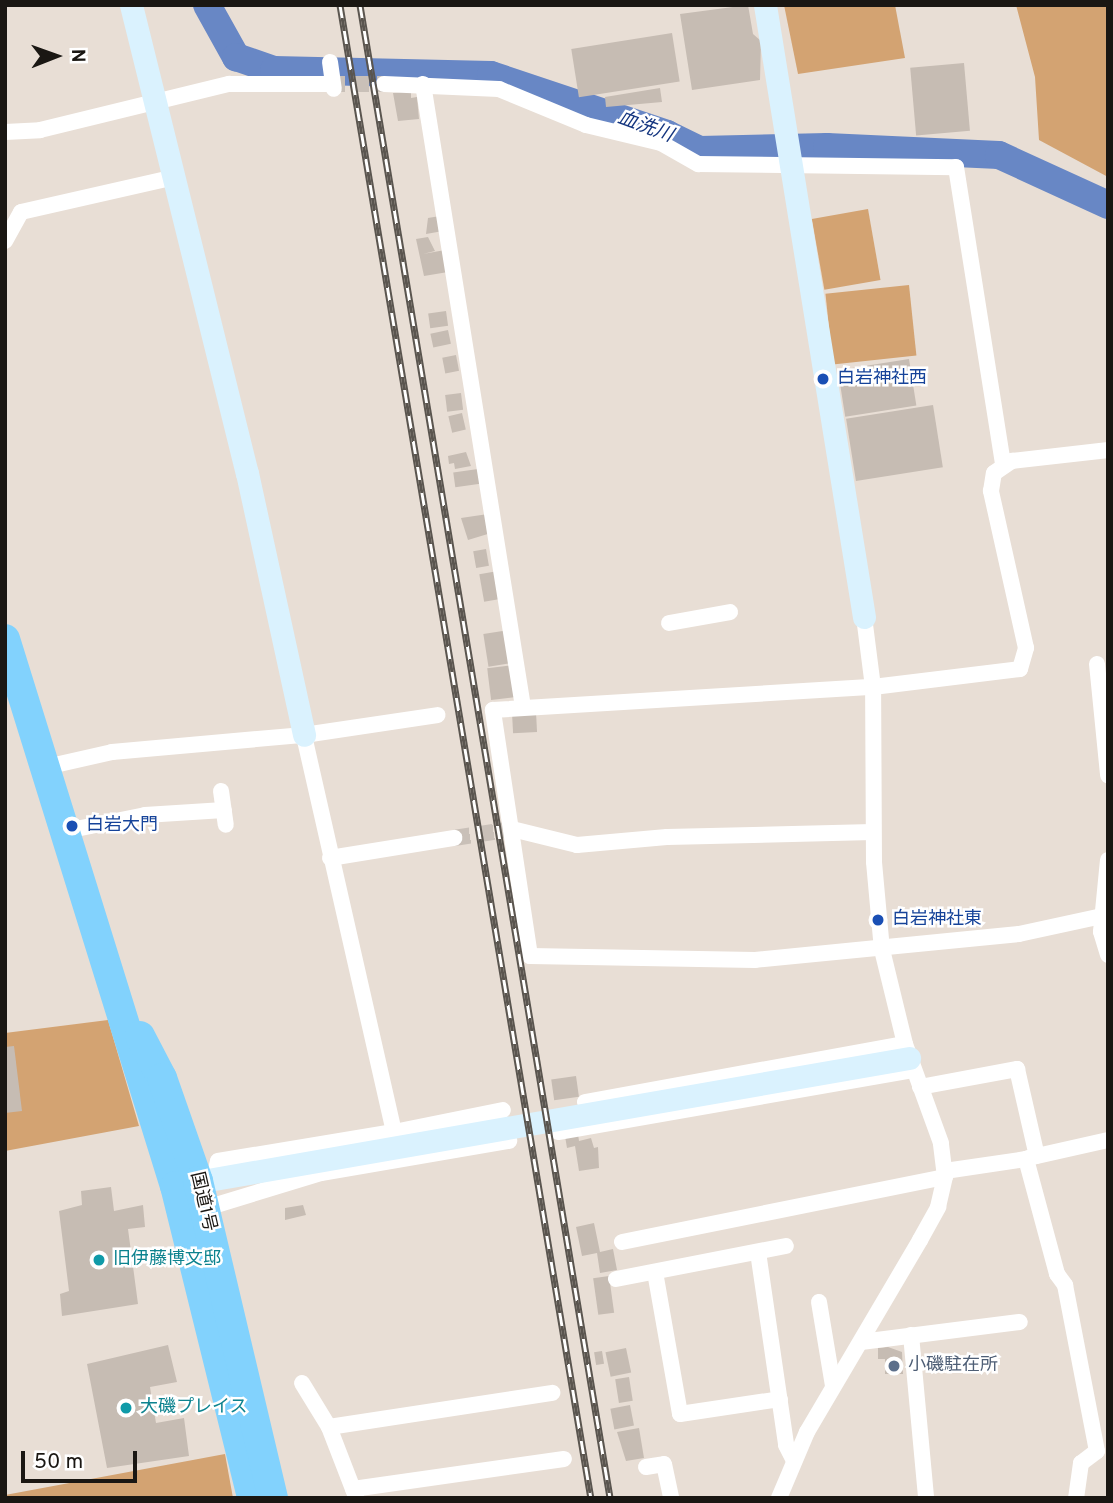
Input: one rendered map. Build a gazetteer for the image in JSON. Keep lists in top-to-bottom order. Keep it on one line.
{"streets":{"highway":["国道1号"]},"water":["血洗川"],"places":["白岩神社西","白岩大門","白岩神社東","旧伊藤博文邸","小磯駐在所","大磯プレイス"],"scale_bar":"50 m","north":"right"}
